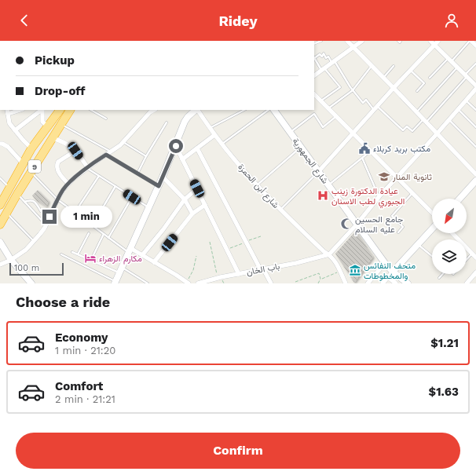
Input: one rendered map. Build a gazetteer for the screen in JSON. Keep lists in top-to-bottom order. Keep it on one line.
{"streets":{"highway":["9"],"main road":["شارع الجمهورية"],"street":["شارع أبن الحمزة","باب الخان"]},"crossings":[["شارع أبن الحمزة","باب الخان"]],"places":{"public building":["مكتب بريد كربلاء"],"school or university":["ثانوية المنار"],"hospital":["عيادة الدكتورة زينب الجبوري لطب الاسنان"],"mosque":["جامع الحسين عليه السلام"],"hotel":["مكارم الزهراء"],"museum":["متحف النفائس والمخطوطات"]},"scale_bar":"100 m","north":"bottom left","page":{"header":"Ridey","banner":["Pickup","Drop-off"],"bubble":"1 min","scale":"100 m","heading":"Choose a ride","list":[{"name":"Economy","note":"1 min · 21:20","value":"$1.21"},{"name":"Comfort","note":"2 min · 21:21","value":"$1.63"}],"buttons":"Confirm"}}
